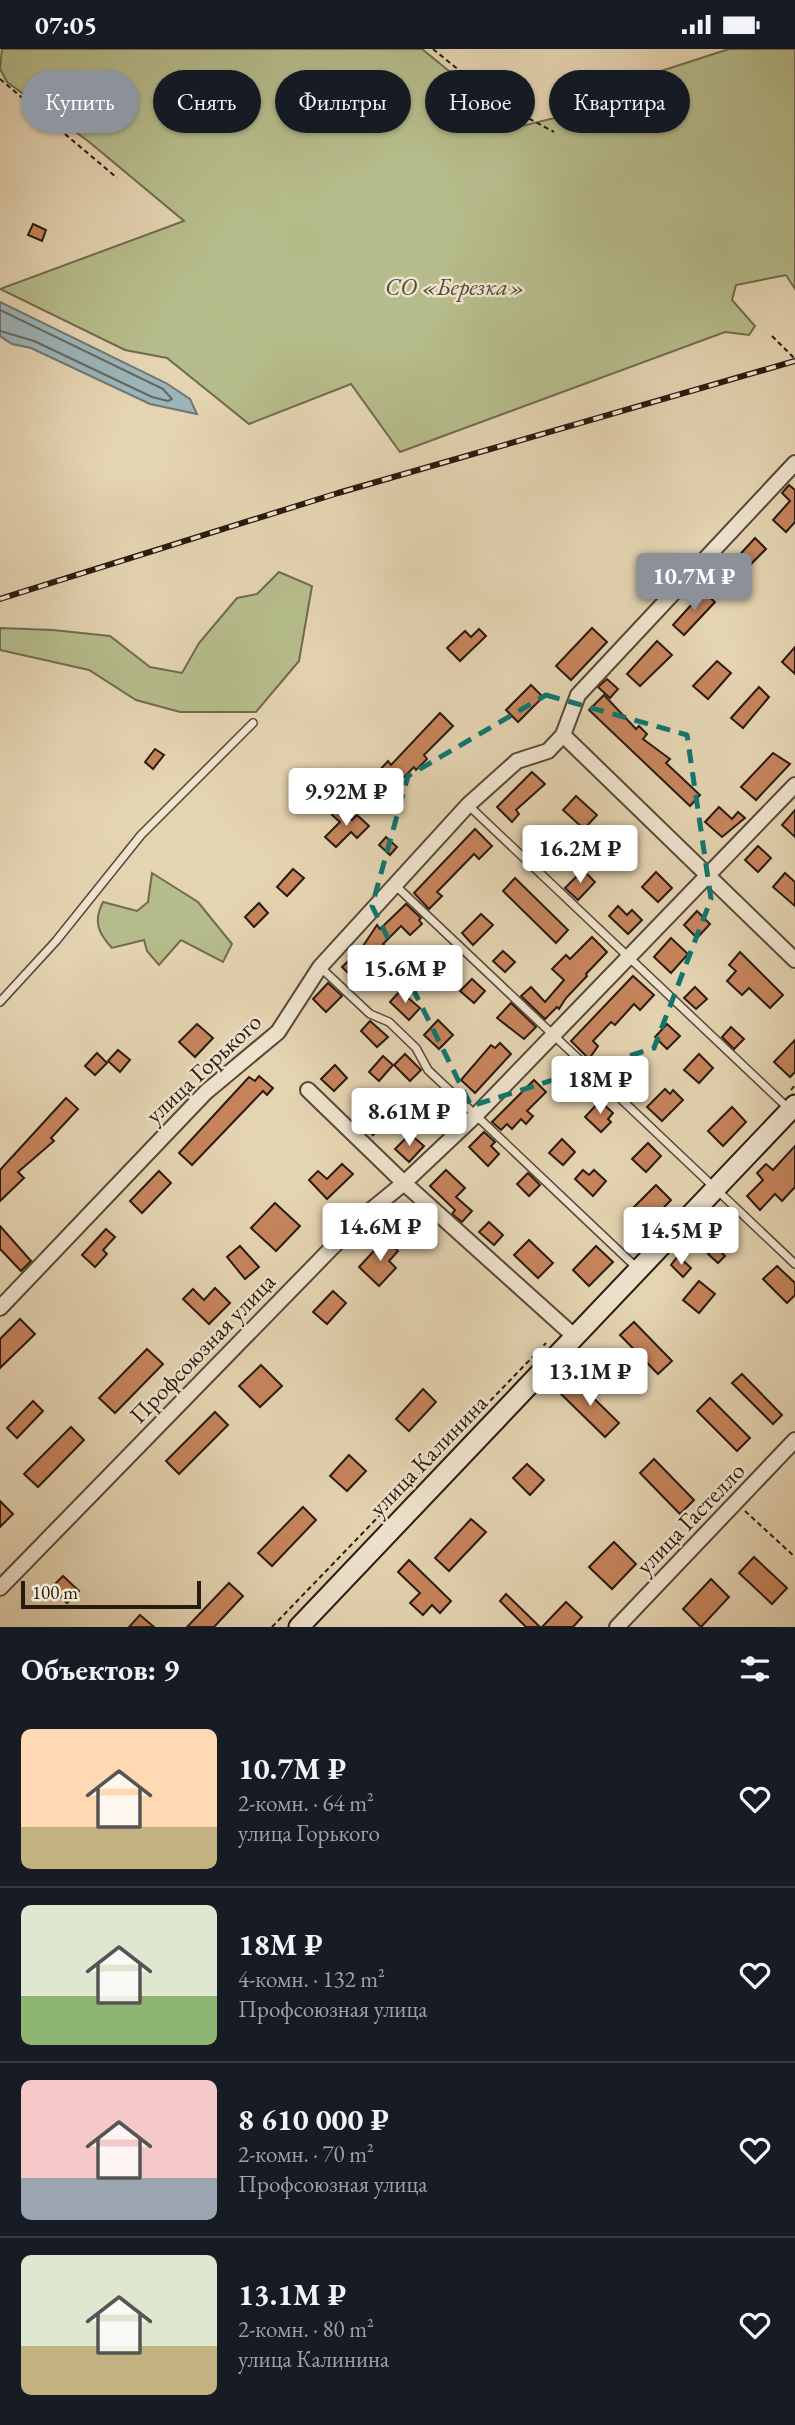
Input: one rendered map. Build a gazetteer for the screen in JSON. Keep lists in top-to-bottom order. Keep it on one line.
{"streets":{"main road":["улица Калинина"],"street":["улица Горького","Профсоюзная улица","улица Гастелло"]},"parks":["СО «Березка»"],"scale_bar":"100 m","page":{"status":"07:05","chip":["Купить","Снять","Фильтры","Новое","Квартира"],"price":["10.7M ₽","9.92M ₽","16.2M ₽","15.6M ₽","18M ₽","8.61M ₽","14.6M ₽","14.5M ₽","13.1M ₽"],"scale":"100 m","heading":"Объектов: 9","list":[{"name":"10.7M ₽","note":"2-комн. · 64 m² · улица Горького"},{"name":"18M ₽","note":"4-комн. · 132 m² · Профсоюзная улица"},{"name":"8 610 000 ₽","note":"2-комн. · 70 m² · Профсоюзная улица"},{"name":"13.1M ₽","note":"2-комн. · 80 m² · улица Калинина"}]}}
